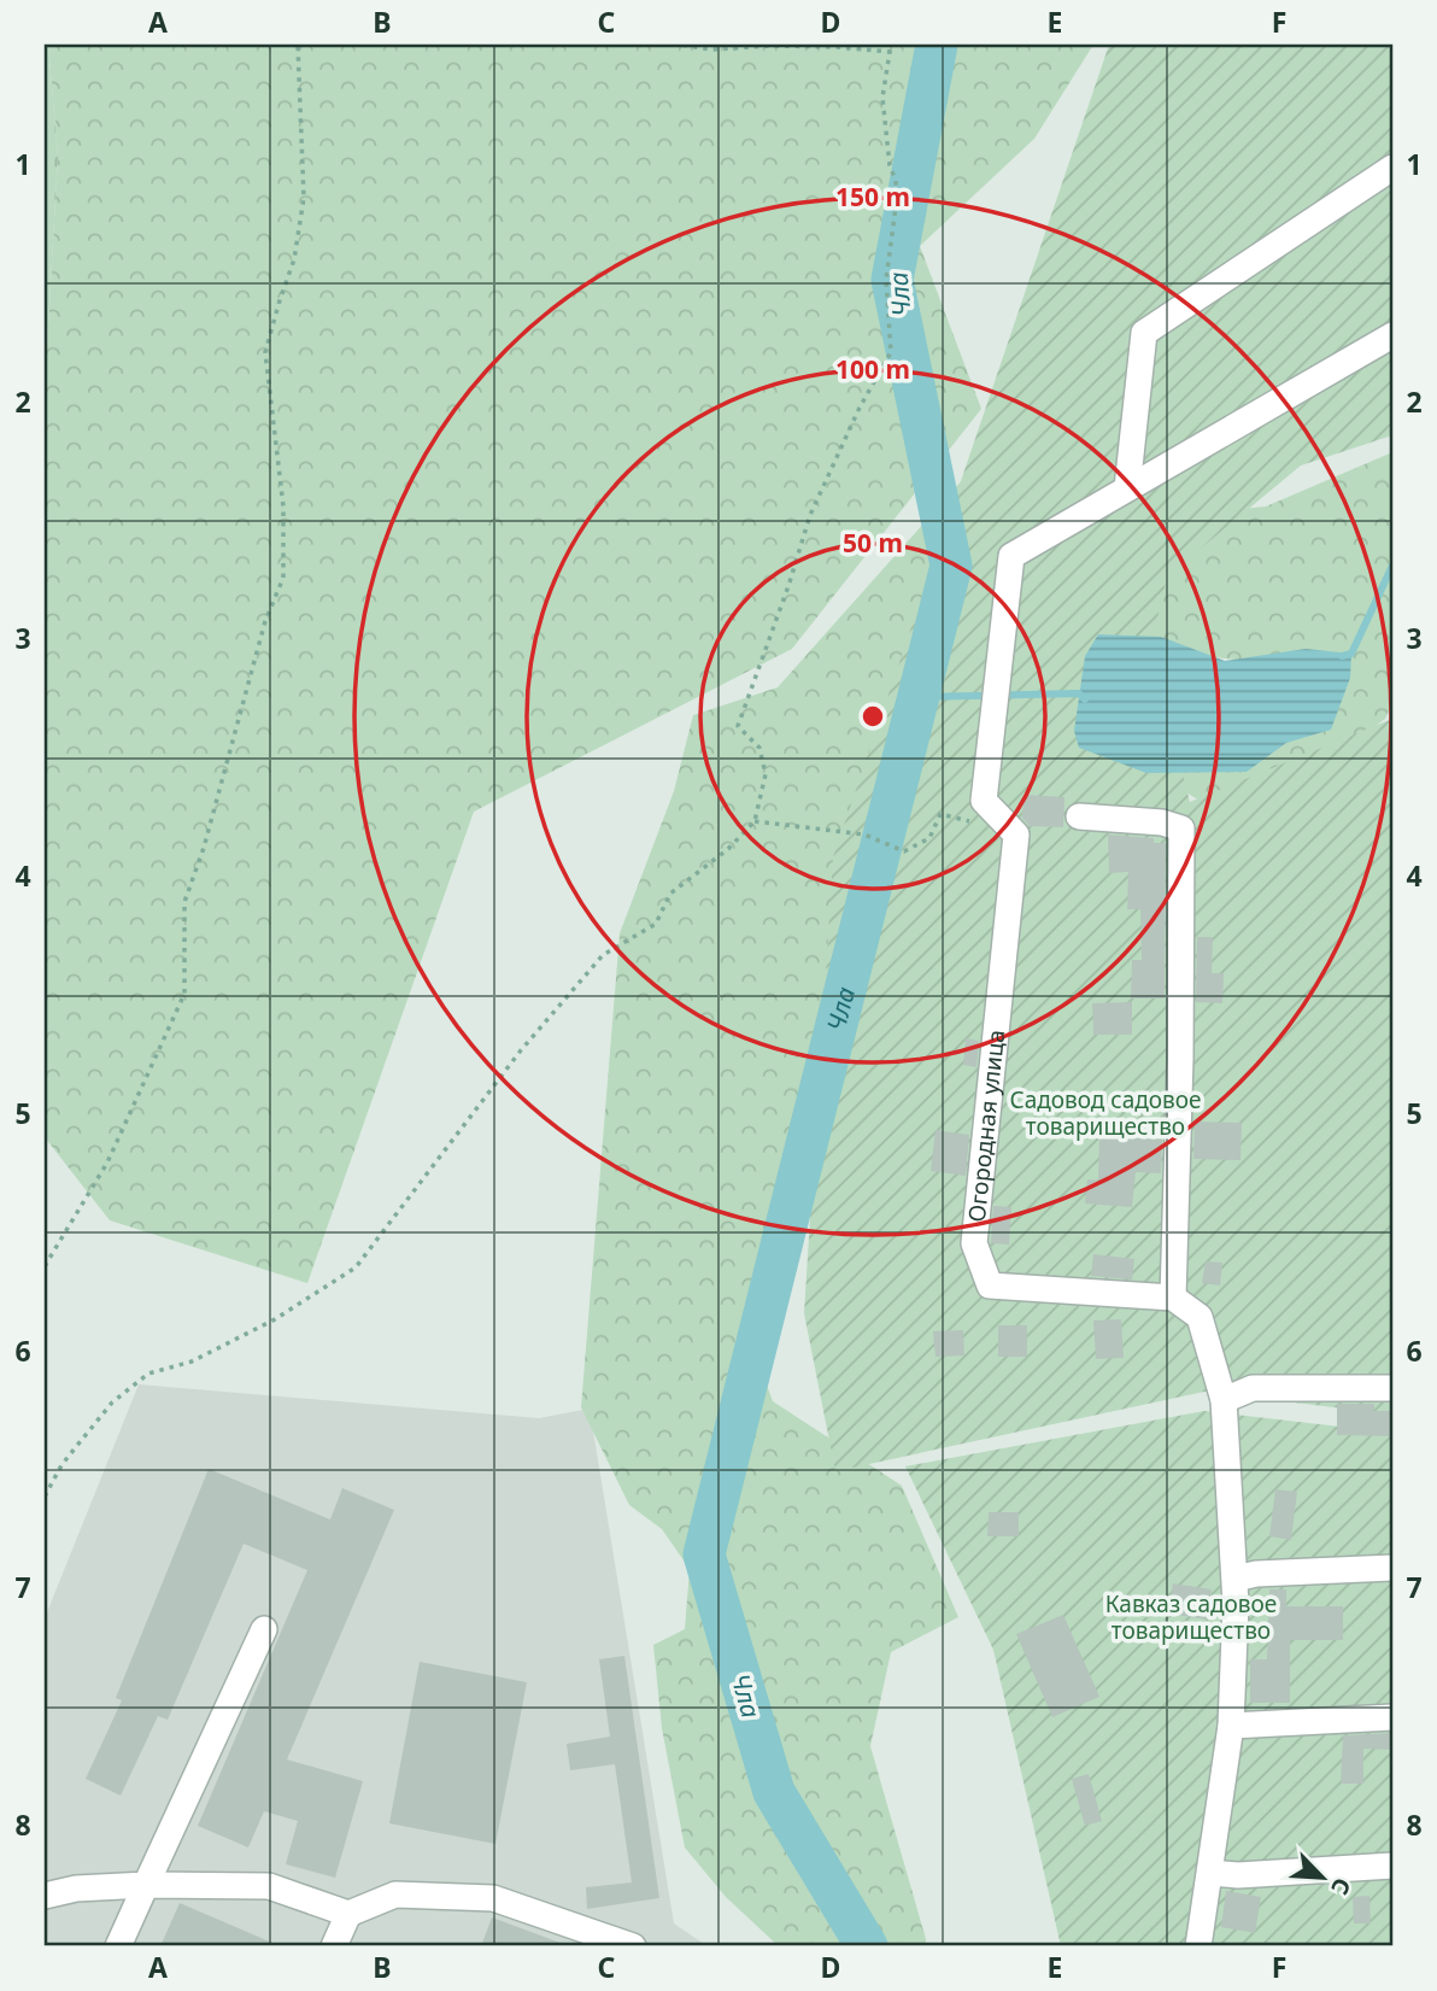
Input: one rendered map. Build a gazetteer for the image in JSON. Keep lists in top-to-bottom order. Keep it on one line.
{"streets":{"street":["Огородная улица"]},"water":["Чла"],"parks":["Садовод садовое товарищество","Кавказ садовое товарищество"],"north":"bottom right","grid":{"columns":["A","B","C","D","E","F"],"rows":["1","2","3","4","5","6","7","8"]},"rings":["150 m","100 m","50 m"]}
